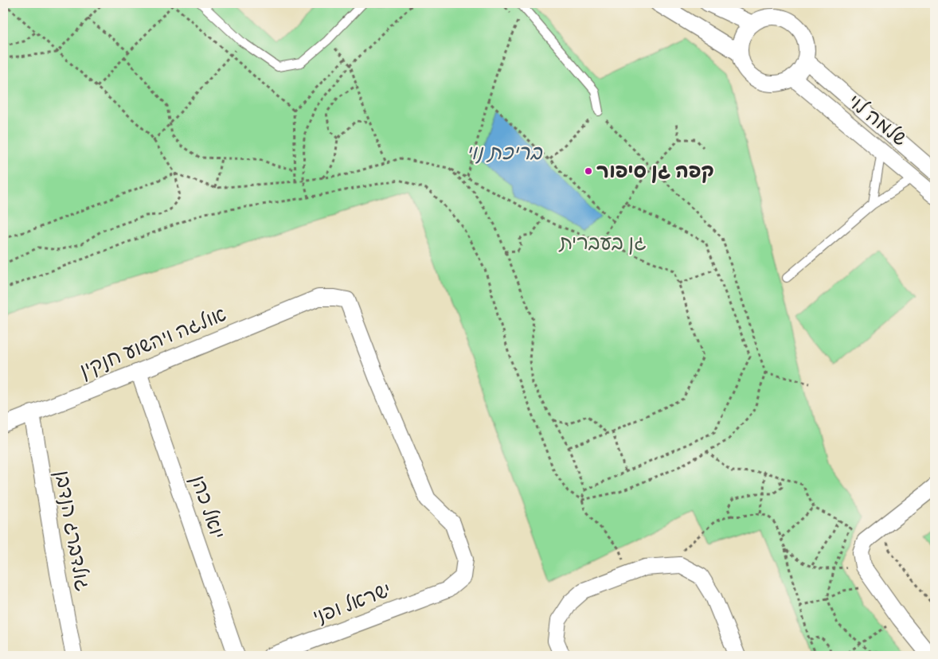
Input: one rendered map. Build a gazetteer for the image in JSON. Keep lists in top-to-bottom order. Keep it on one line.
{"streets":{"street":["שלמה לוי","אולגה ויהשוע חנקין","יואל כהן","גולדברג הנדבן","ישראל ופני"]},"crossings":[["אולגה ויהשוע חנקין","יואל כהן"],["אולגה ויהשוע חנקין","גולדברג הנדבן"],["אולגה ויהשוע חנקין","ישראל ופני"]],"water":["בריכת נוי"],"parks":["גן בעברית"],"places":["קפה גן סיפור"]}
